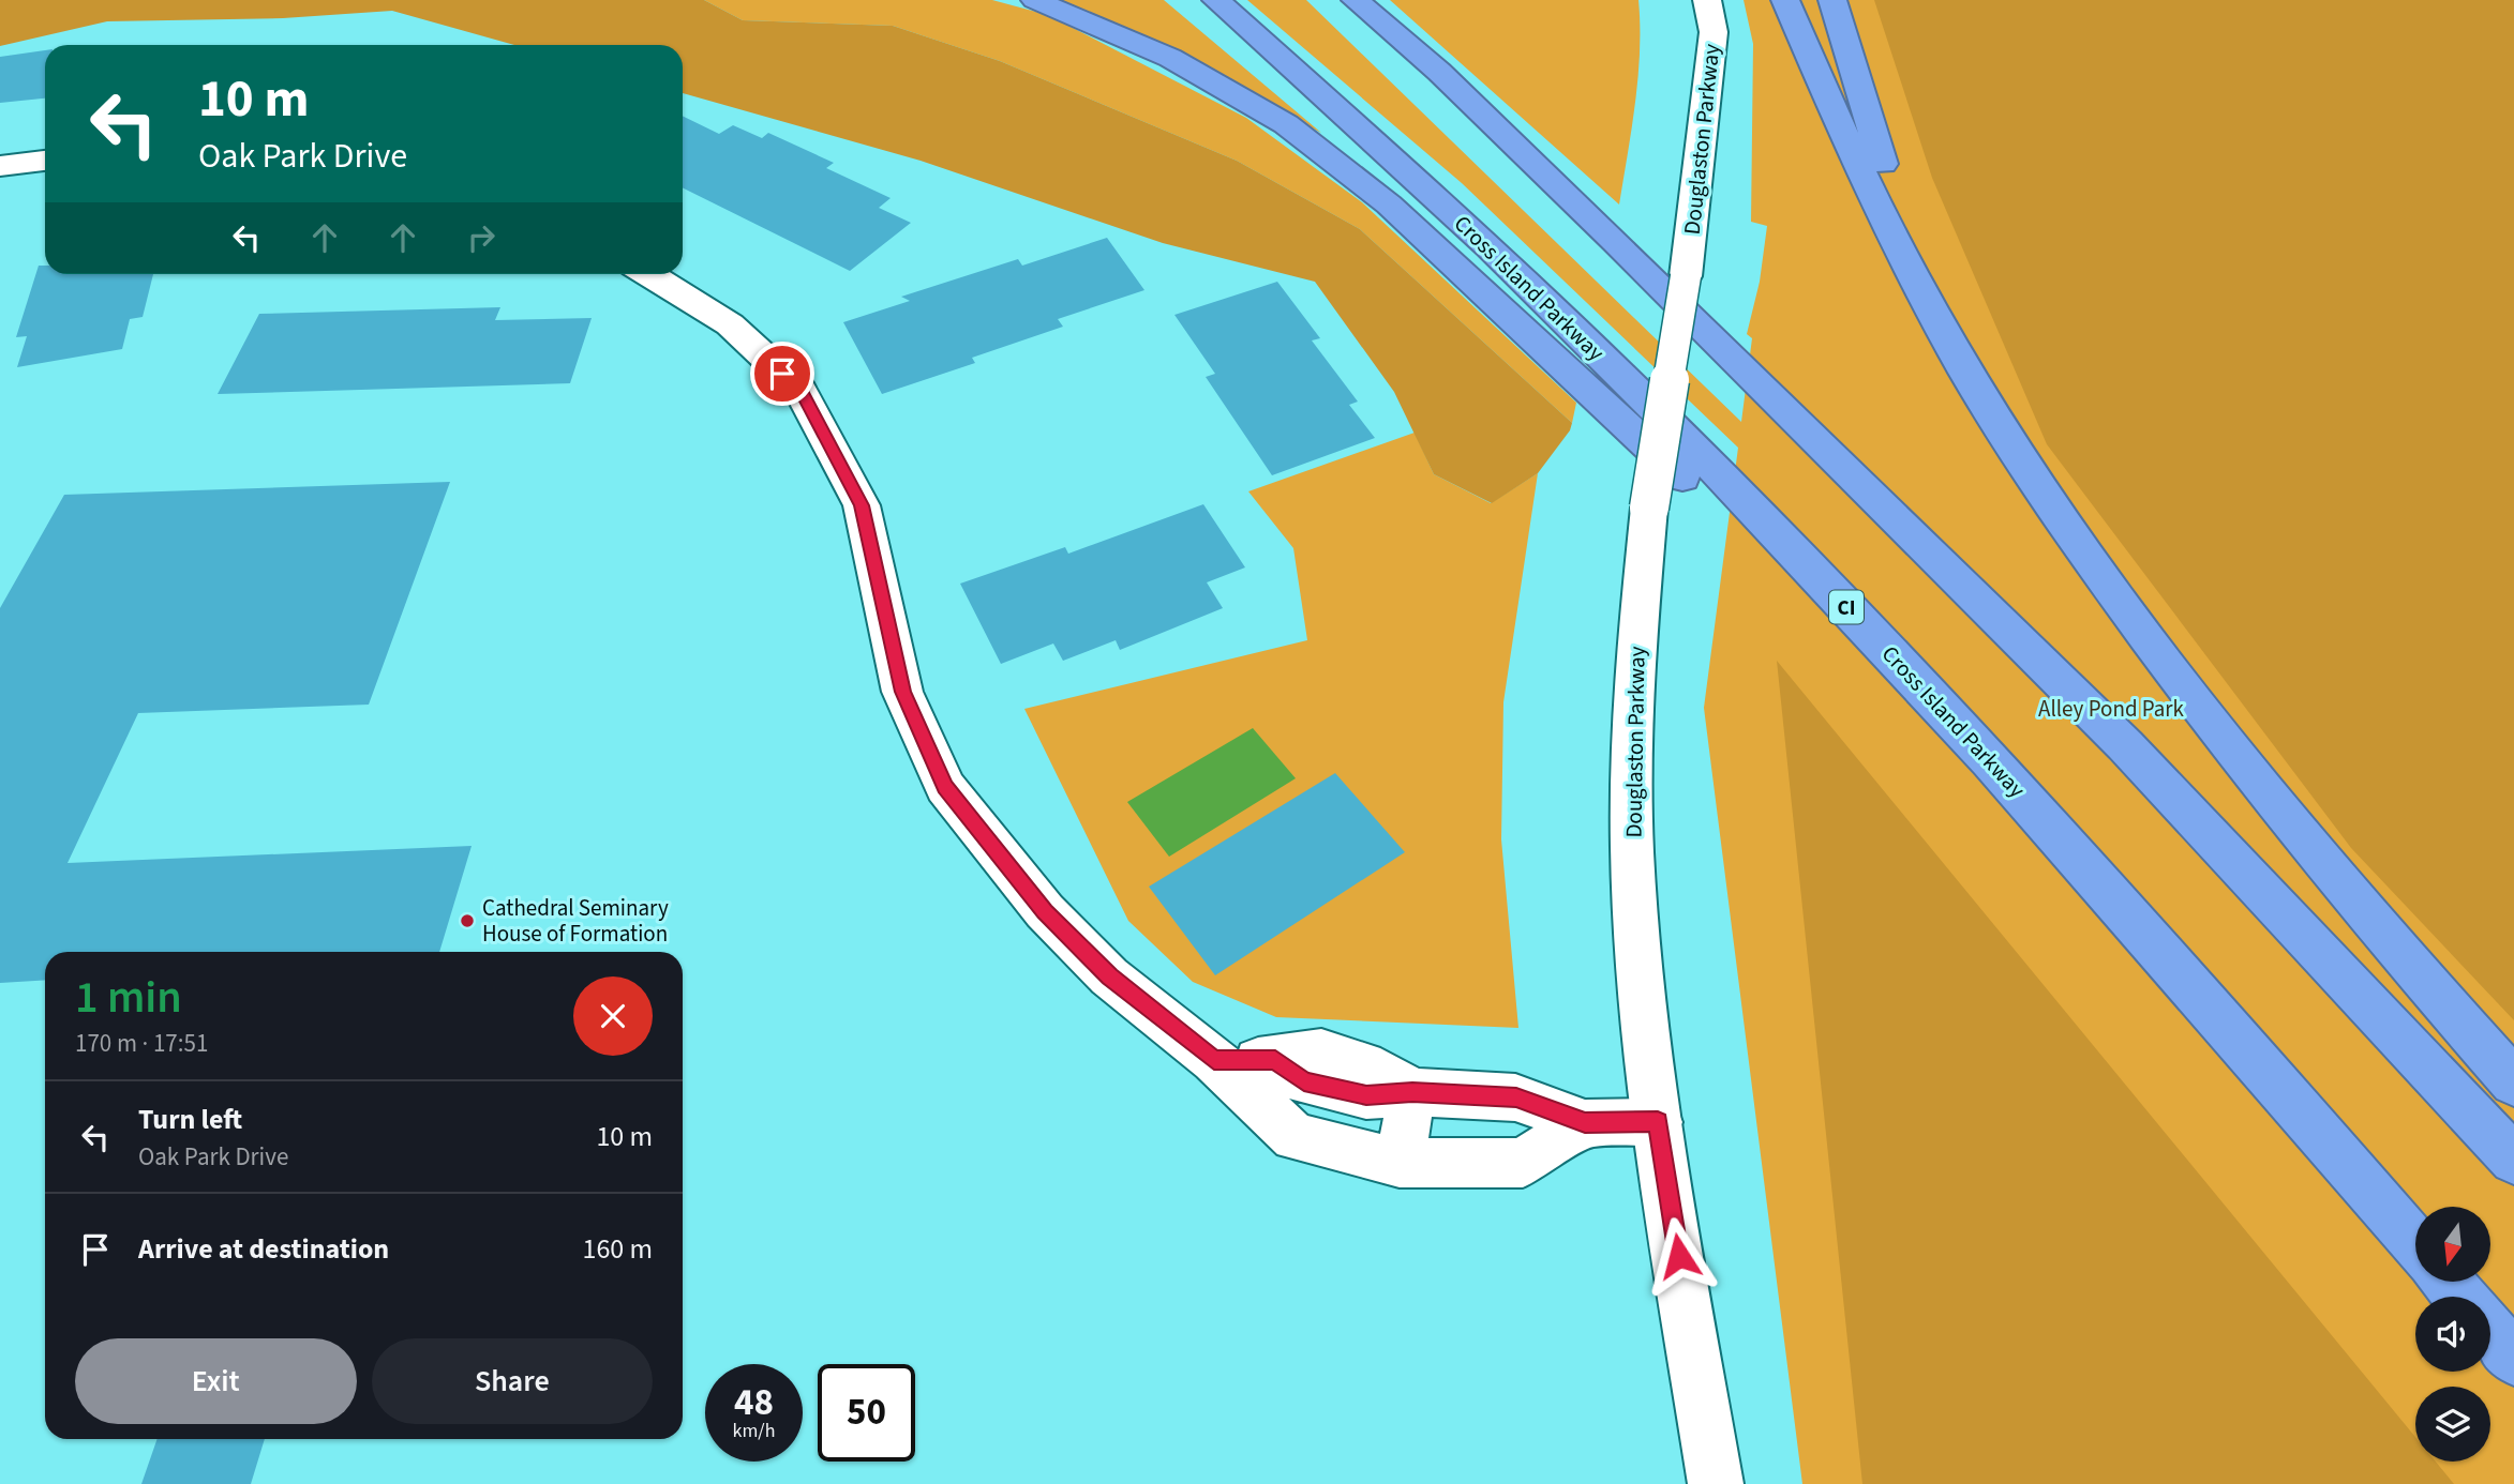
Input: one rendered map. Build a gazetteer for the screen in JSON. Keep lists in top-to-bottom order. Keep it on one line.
{"streets":{"highway":["Cross Island Parkway","CI"],"street":["Douglaston Parkway"]},"parks":["Alley Pond Park"],"places":["Cathedral Seminary House of Formation"],"north":"bottom","page":{"turn":["10 m","Oak Park Drive"],"heading":["1 min","170 m · 17:51"],"list":[{"name":"Turn left","note":"Oak Park Drive","value":"10 m"},{"name":"Arrive at destination","value":"160 m"}],"buttons":["Exit","Share"],"speed":"48 km/h","limit":"50"}}
